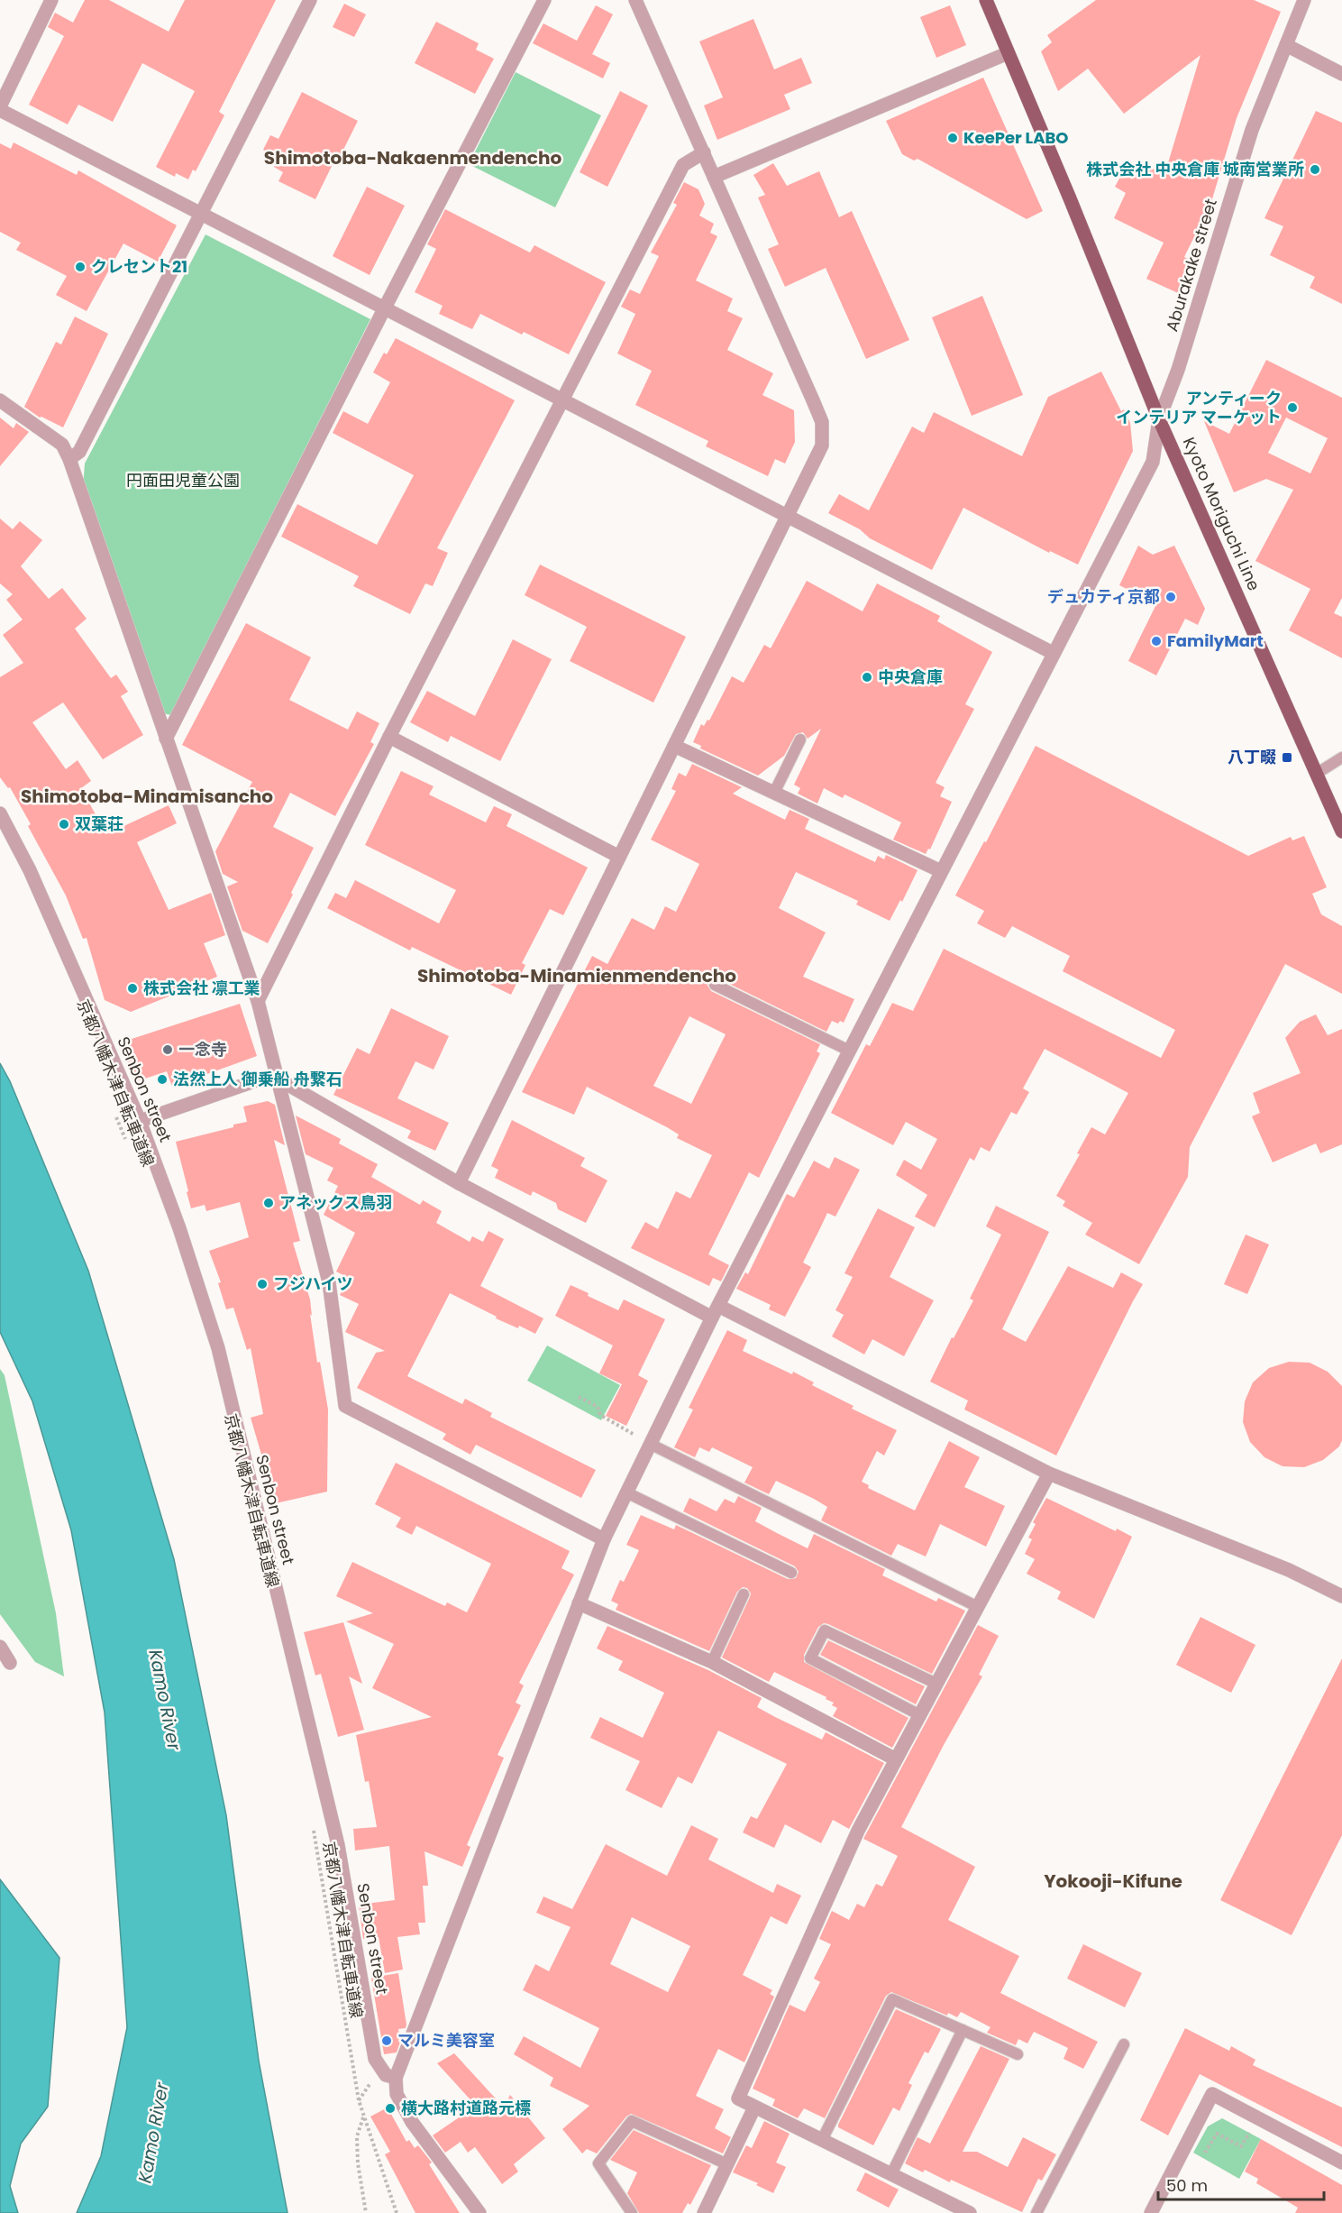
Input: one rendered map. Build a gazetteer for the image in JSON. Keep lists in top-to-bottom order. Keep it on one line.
{"streets":{"main road":["Kyoto Moriguchi Line"],"street":["Aburakake street","Senbon street"],"path":["京都八幡木津自転車道線"]},"crossings":[["Aburakake street","Kyoto Moriguchi Line"],["Aburakake street","Senbon street"]],"districts":["Shimotoba-Nakaenmendencho","Shimotoba-Minamisancho","Shimotoba-Minamienmendencho","Yokooji-Kifune"],"water":["Kamo River"],"parks":["円面田児童公園"],"places":{"other":["KeePer LABO","株式会社 中央倉庫 城南営業所","クレセント21","アンティーク インテリア マーケット","デュカティ京都","FamilyMart","中央倉庫","双葉荘","株式会社 凛工業","一念寺","法然上人 御乗船 舟繋石","アネックス鳥羽","フジハイツ","マルミ美容室","横大路村道路元標"],"transit":["八丁畷"]},"scale_bar":"50 m"}
